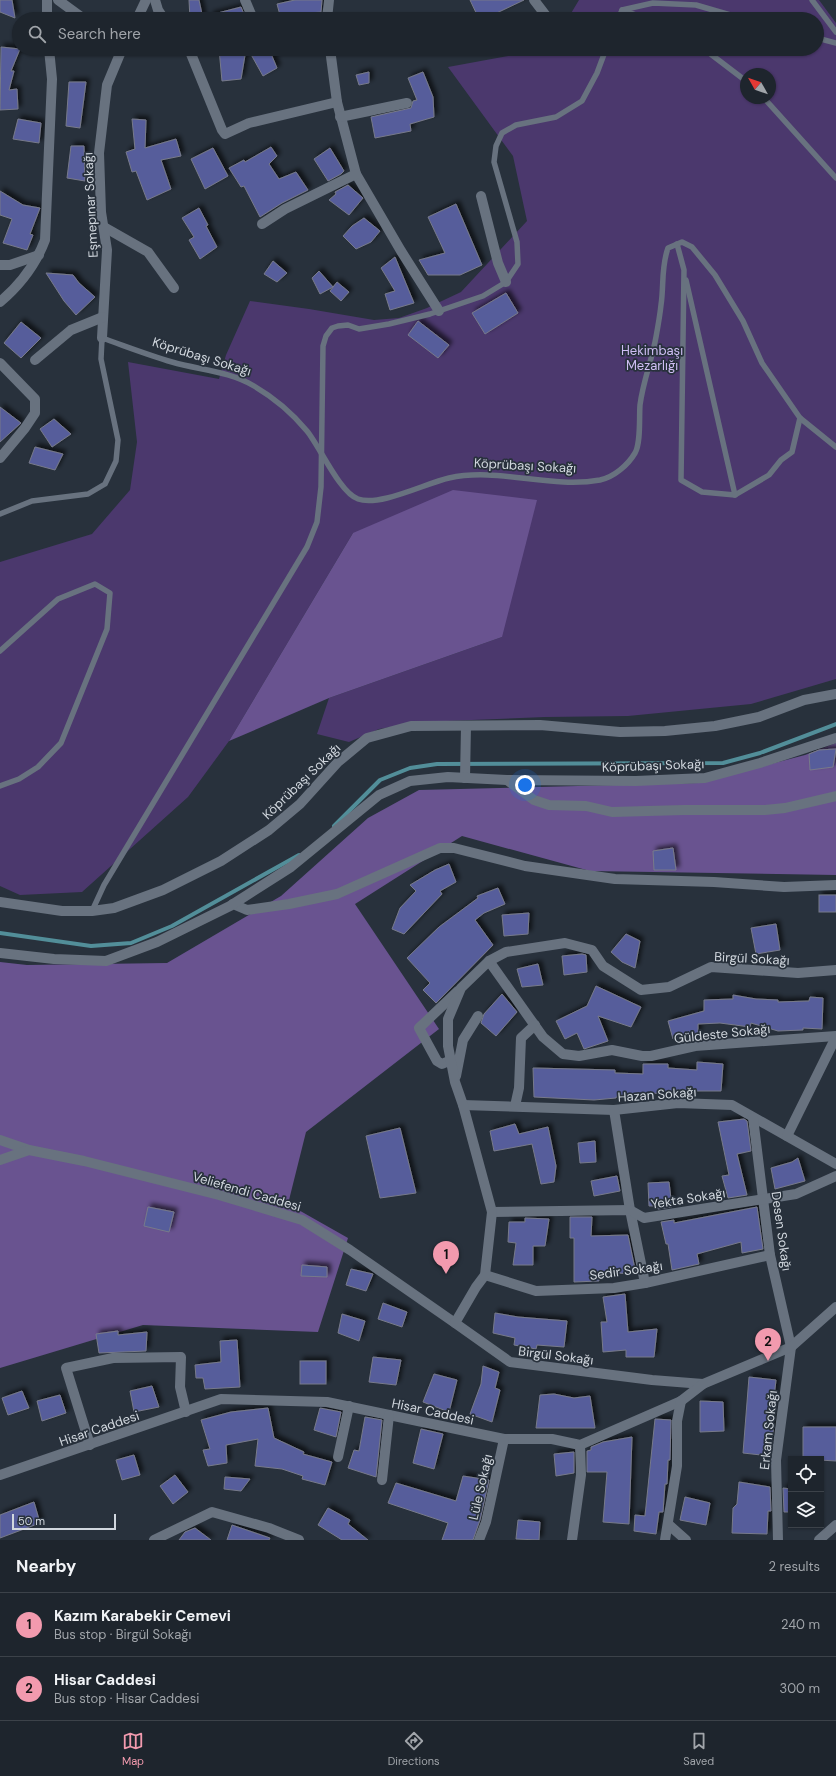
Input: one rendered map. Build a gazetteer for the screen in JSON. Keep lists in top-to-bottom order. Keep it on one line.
{"streets":{"street":["Eşmepınar Sokağı","Köprübaşı Sokağı","Birgül Sokağı","Güldeste Sokağı","Hazan Sokağı","Veliefendi Caddesi","Yekta Sokağı","Desen Sokağı","Sedir Sokağı","Hisar Caddesi","Erkam Sokağı","Lüle Sokağı"]},"crossings":[["Eşmepınar Sokağı","Köprübaşı Sokağı"],["Birgül Sokağı","Güldeste Sokağı"],["Birgül Sokağı","Hazan Sokağı"],["Birgül Sokağı","Veliefendi Caddesi"],["Birgül Sokağı","Yekta Sokağı"],["Birgül Sokağı","Sedir Sokağı"],["Hazan Sokağı","Desen Sokağı"],["Yekta Sokağı","Desen Sokağı"],["Desen Sokağı","Sedir Sokağı"],["Desen Sokağı","Erkam Sokağı"],["Hisar Caddesi","Lüle Sokağı"]],"parks":["Hekimbaşı Mezarlığı"],"scale_bar":"50 m","north":"top left","page":{"search":"Search here","pins":["1","2"],"scale":"50 m","heading":["Nearby","2 results"],"list":[{"mark":"1","name":"Kazım Karabekir Cemevi","note":"Bus stop · Birgül Sokağı","value":"240 m"},{"mark":"2","name":"Hisar Caddesi","note":"Bus stop · Hisar Caddesi","value":"300 m"}],"nav":["Map","Directions","Saved"]}}
